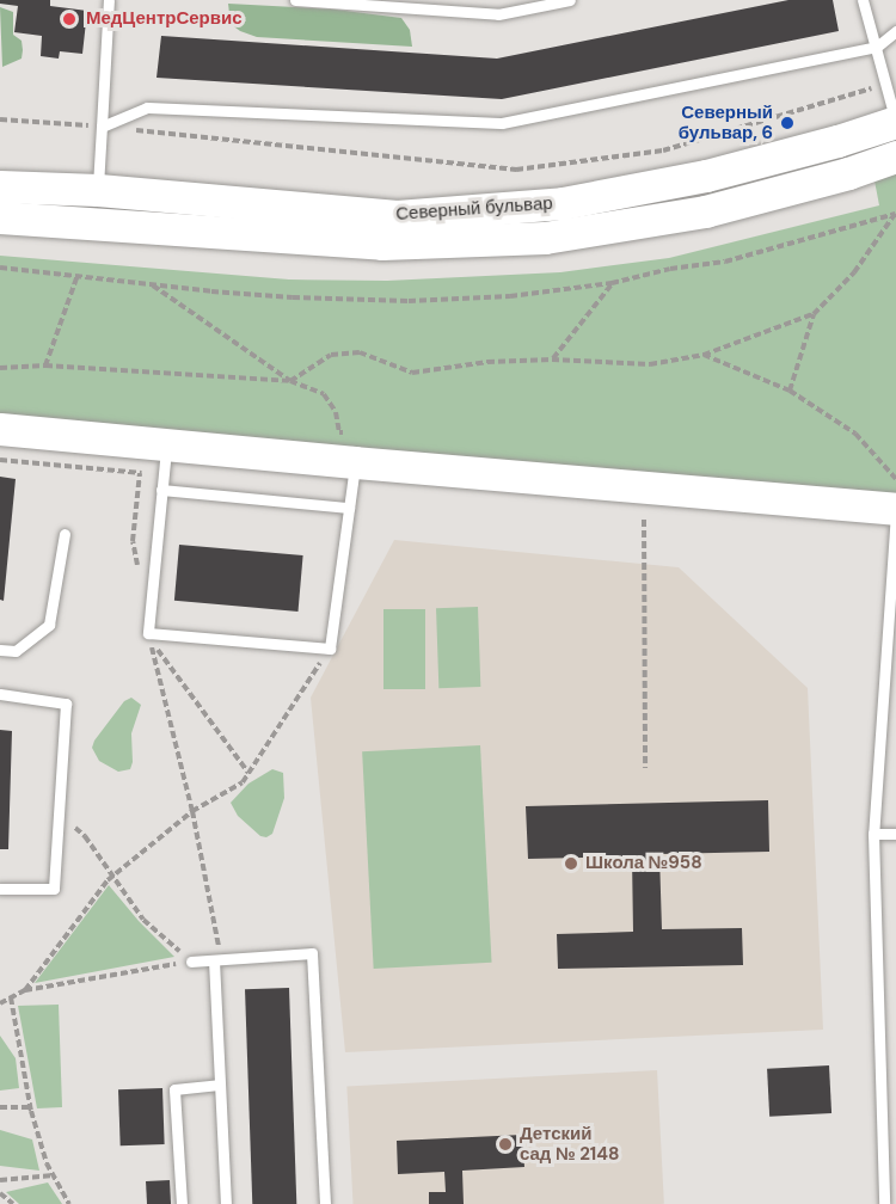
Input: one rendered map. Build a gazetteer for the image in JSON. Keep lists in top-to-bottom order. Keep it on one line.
{"streets":{"main road":["Северный бульвар"]},"places":["МедЦентрСервис","Северный бульвар, 6","Школа №958","Детский сад № 2148"]}
